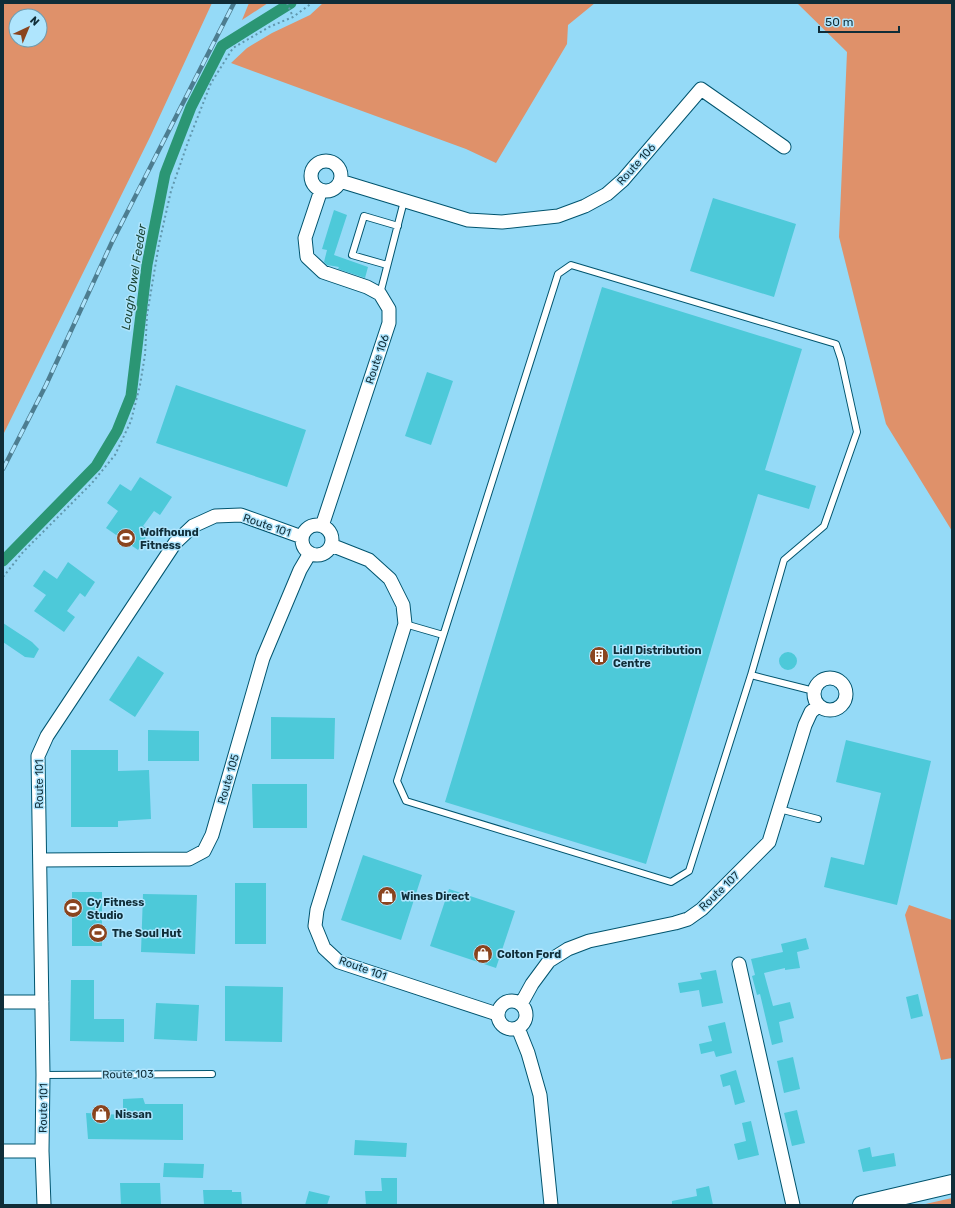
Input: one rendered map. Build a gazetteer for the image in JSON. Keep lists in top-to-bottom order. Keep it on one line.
{"streets":{"street":["Route 106","Route 101","Route 105","Route 107"],"lane":["Route 103"]},"crossings":[["Route 106","Route 101"],["Route 106","Route 105"],["Route 101","Route 105"],["Route 101","Route 107"],["Route 101","Route 103"]],"water":["Lough Owel Feeder"],"places":{"sports":["Wolfhound Fitness","Cy Fitness Studio","The Soul Hut"],"building":["Lidl Distribution Centre"],"shop":["Wines Direct","Colton Ford","Nissan"]},"scale_bar":"50 m","north":"top right"}
